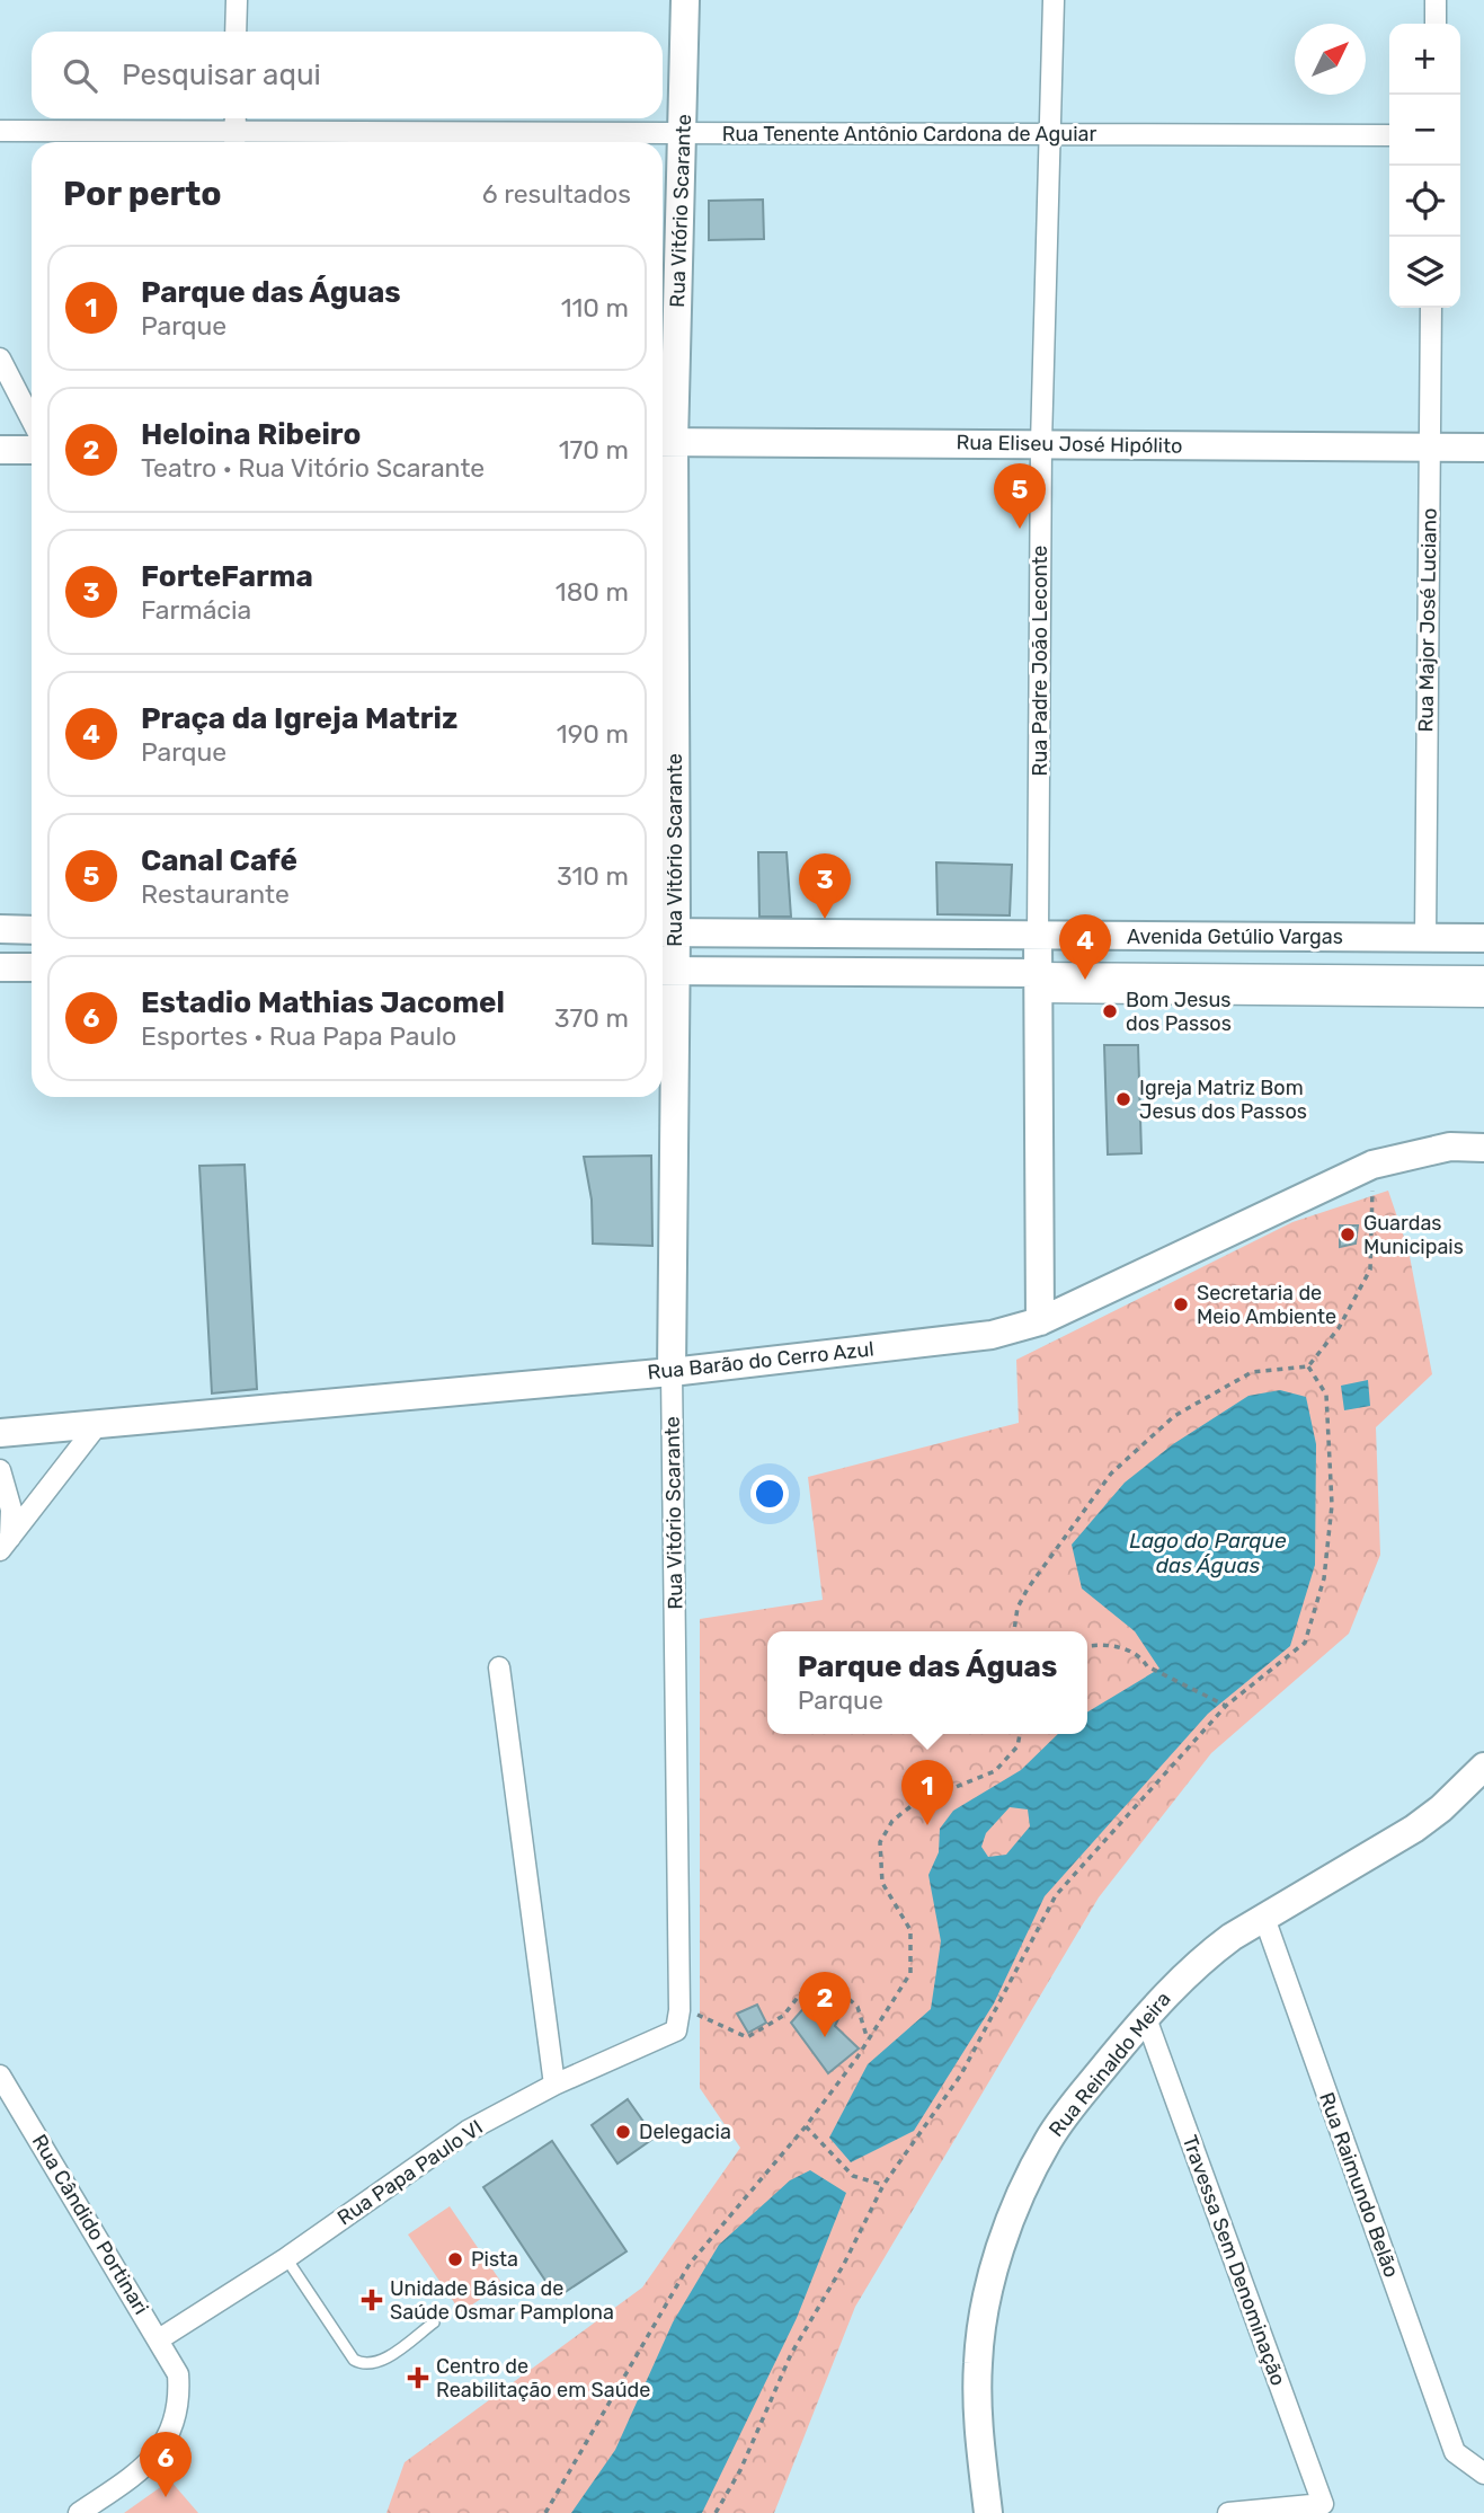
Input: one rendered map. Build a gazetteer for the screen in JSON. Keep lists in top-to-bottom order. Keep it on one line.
{"streets":{"street":["Rua Tenente Antônio Cardona de Aguiar","Rua Vitório Scarante","Rua Eliseu José Hipólito","Rua Major José Luciano","Rua Padre João Leconte","Avenida Getúlio Vargas","Rua Barão do Cerro Azul","Rua Reinaldo Meira","Rua Papa Paulo VI","Rua Raimundo Belão","Rua Cândido Portinari","Travessa Sem Denominação"]},"crossings":[["Rua Tenente Antônio Cardona de Aguiar","Rua Vitório Scarante"],["Rua Tenente Antônio Cardona de Aguiar","Rua Padre João Leconte"],["Rua Vitório Scarante","Rua Eliseu José Hipólito"],["Rua Vitório Scarante","Avenida Getúlio Vargas"],["Rua Vitório Scarante","Rua Barão do Cerro Azul"],["Rua Vitório Scarante","Rua Papa Paulo VI"],["Rua Eliseu José Hipólito","Rua Major José Luciano"],["Rua Eliseu José Hipólito","Rua Padre João Leconte"],["Rua Major José Luciano","Avenida Getúlio Vargas"],["Rua Padre João Leconte","Avenida Getúlio Vargas"],["Rua Padre João Leconte","Rua Barão do Cerro Azul"],["Rua Reinaldo Meira","Rua Raimundo Belão"],["Rua Reinaldo Meira","Travessa Sem Denominação"],["Rua Papa Paulo VI","Rua Cândido Portinari"]],"water":["Lago do Parque das Águas"],"places":{"other":["Bom Jesus dos Passos","Igreja Matriz Bom Jesus dos Passos","Guardas Municipais","Secretaria de Meio Ambiente","Delegacia","Pista"],"health":["Unidade Básica de Saúde Osmar Pamplona","Centro de Reabilitação em Saúde"]},"north":"top right","page":{"map_buttons":["+","−"],"search":"Pesquisar aqui","heading":["Por perto","6 resultados"],"list":[{"mark":"1","name":"Parque das Águas","note":"Parque","value":"110 m"},{"mark":"2","name":"Heloina Ribeiro","note":"Teatro · Rua Vitório Scarante","value":"170 m"},{"mark":"3","name":"ForteFarma","note":"Farmácia","value":"180 m"},{"mark":"4","name":"Praça da Igreja Matriz","note":"Parque","value":"190 m"},{"mark":"5","name":"Canal Café","note":"Restaurante","value":"310 m"},{"mark":"6","name":"Estadio Mathias Jacomel","note":"Esportes · Rua Papa Paulo","value":"370 m"}],"pins":["5","3","4","1","2","6"],"popup":["Parque das Águas","Parque"]}}
